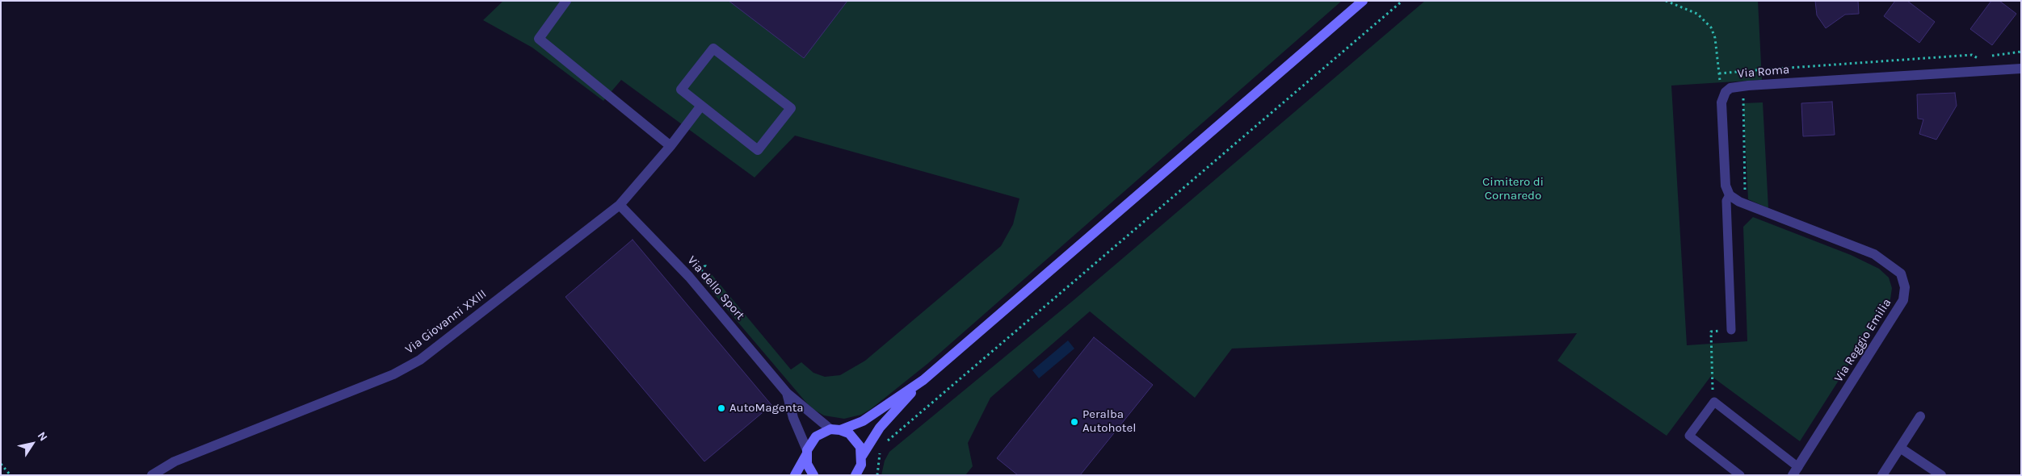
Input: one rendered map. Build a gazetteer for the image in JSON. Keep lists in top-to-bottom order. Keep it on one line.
{"streets":{"street":["Via Roma","Via dello Sport","Via Giovanni XXIII","Via Reggio Emilia"]},"crossings":[["Via dello Sport","Via Giovanni XXIII"]],"parks":["Cimitero di Cornaredo"],"places":["AutoMagenta","Peralba Autohotel"],"north":"top right"}
